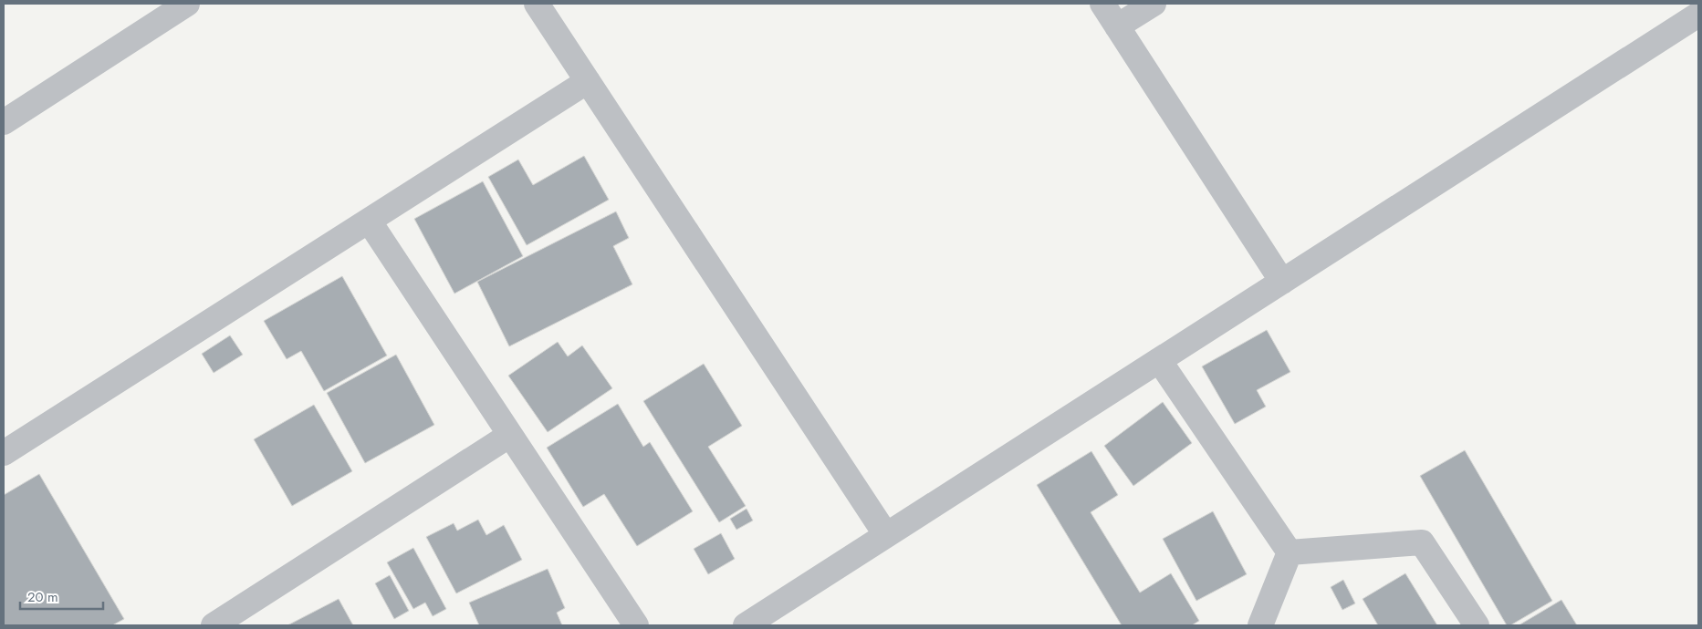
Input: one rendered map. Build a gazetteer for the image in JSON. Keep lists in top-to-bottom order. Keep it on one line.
{"scale_bar":"20 m"}
